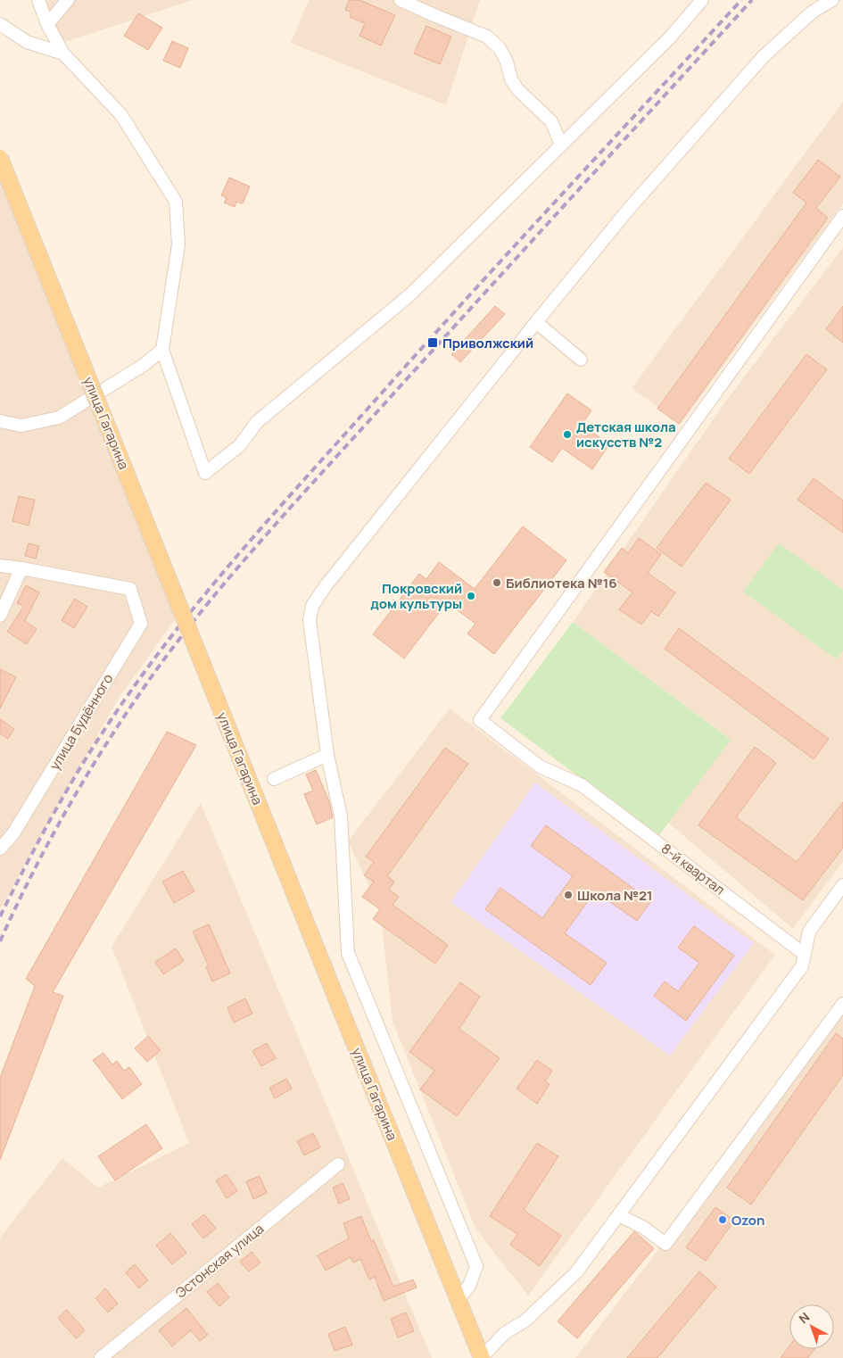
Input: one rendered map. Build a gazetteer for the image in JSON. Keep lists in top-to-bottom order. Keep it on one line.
{"streets":{"main road":["улица Гагарина"],"street":["улица Будённого","8-й квартал","Эстонская улица"]},"places":{"transit":["Приволжский"],"other":["Детская школа искусств №2","Библиотека №16","Покровский дом культуры","Школа №21","Ozon"]},"north":"top left"}
